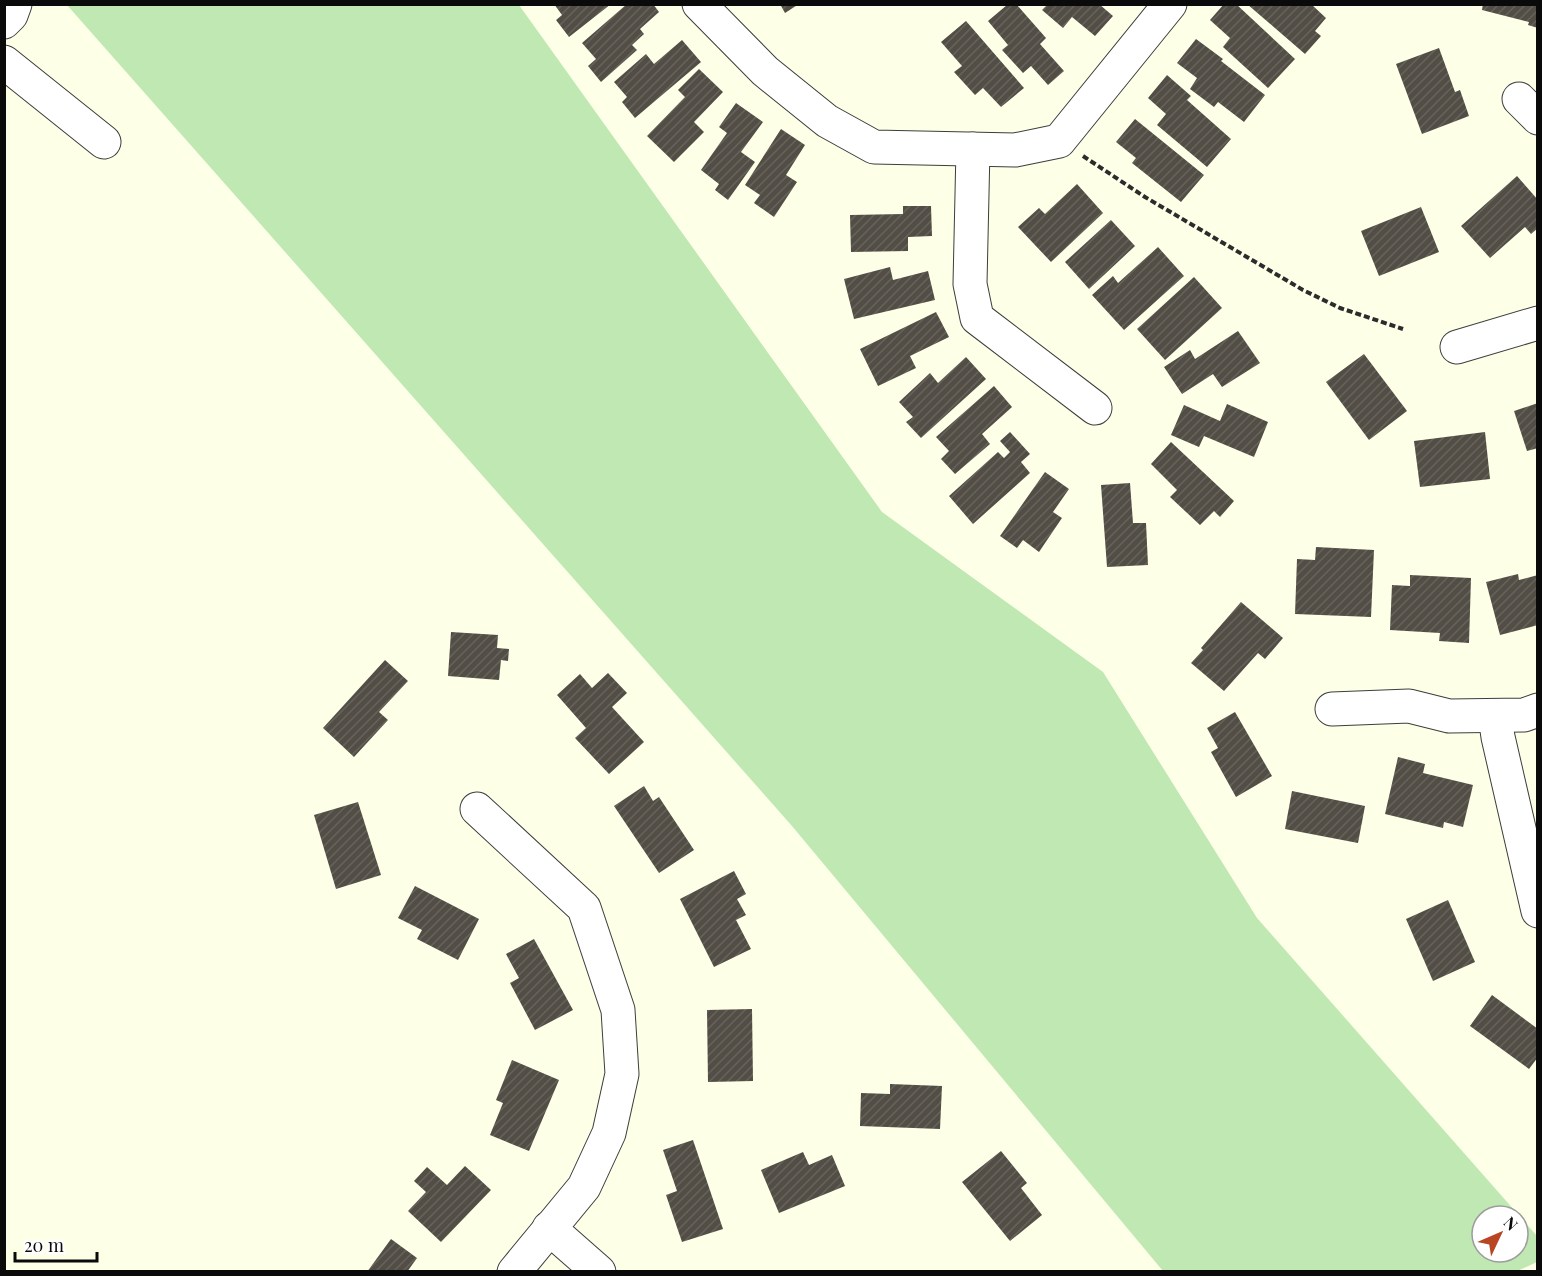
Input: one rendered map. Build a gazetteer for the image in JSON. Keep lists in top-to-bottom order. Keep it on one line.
{"scale_bar":"20 m","north":"top right"}
